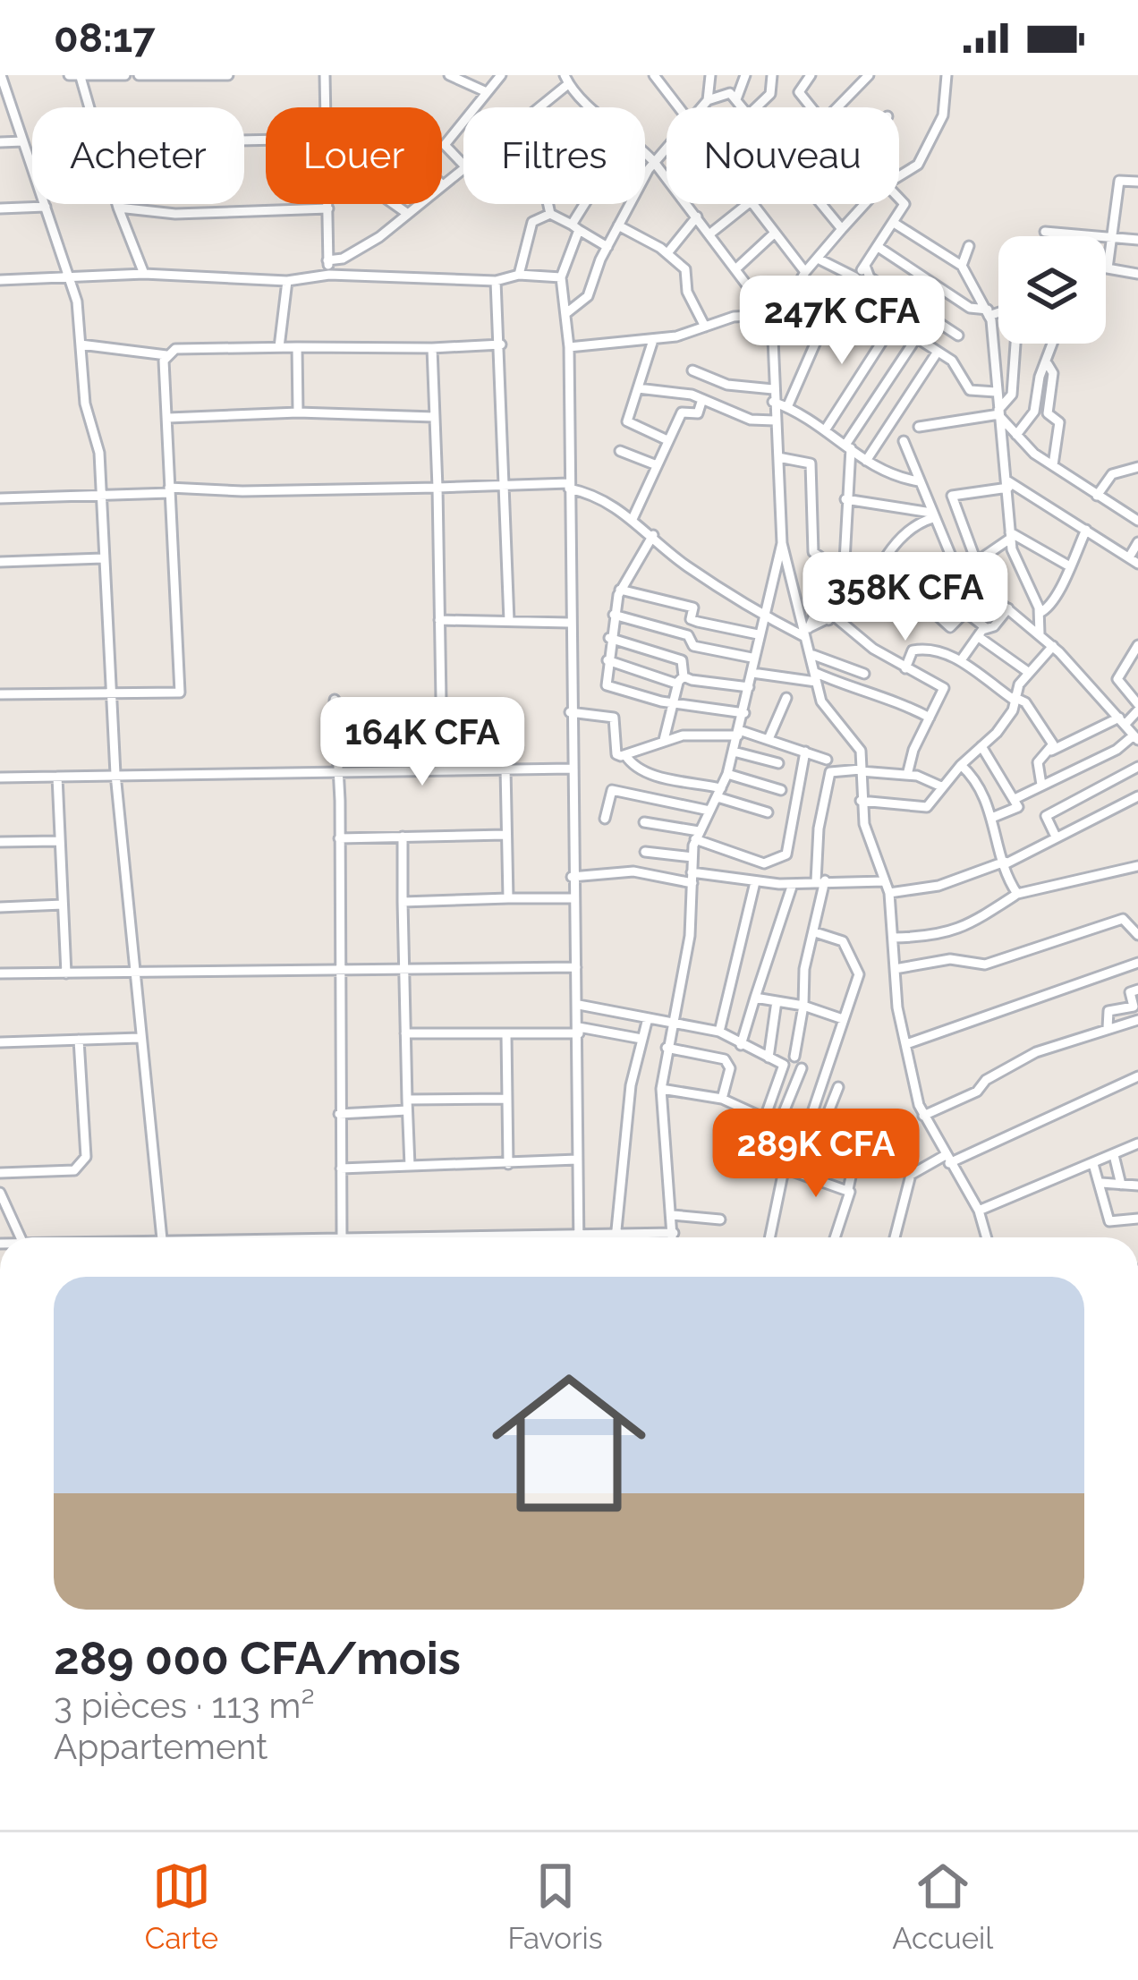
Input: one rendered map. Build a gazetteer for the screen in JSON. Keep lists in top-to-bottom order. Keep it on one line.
{"page":{"status":"08:17","chip":["Acheter","Louer","Filtres","Nouveau"],"price":["247K CFA","358K CFA","164K CFA","289K CFA"],"list":[{"name":"289 000 CFA/mois","note":"3 pièces · 113 m² · Appartement"}],"tabs":["Carte","Favoris","Accueil"]}}
